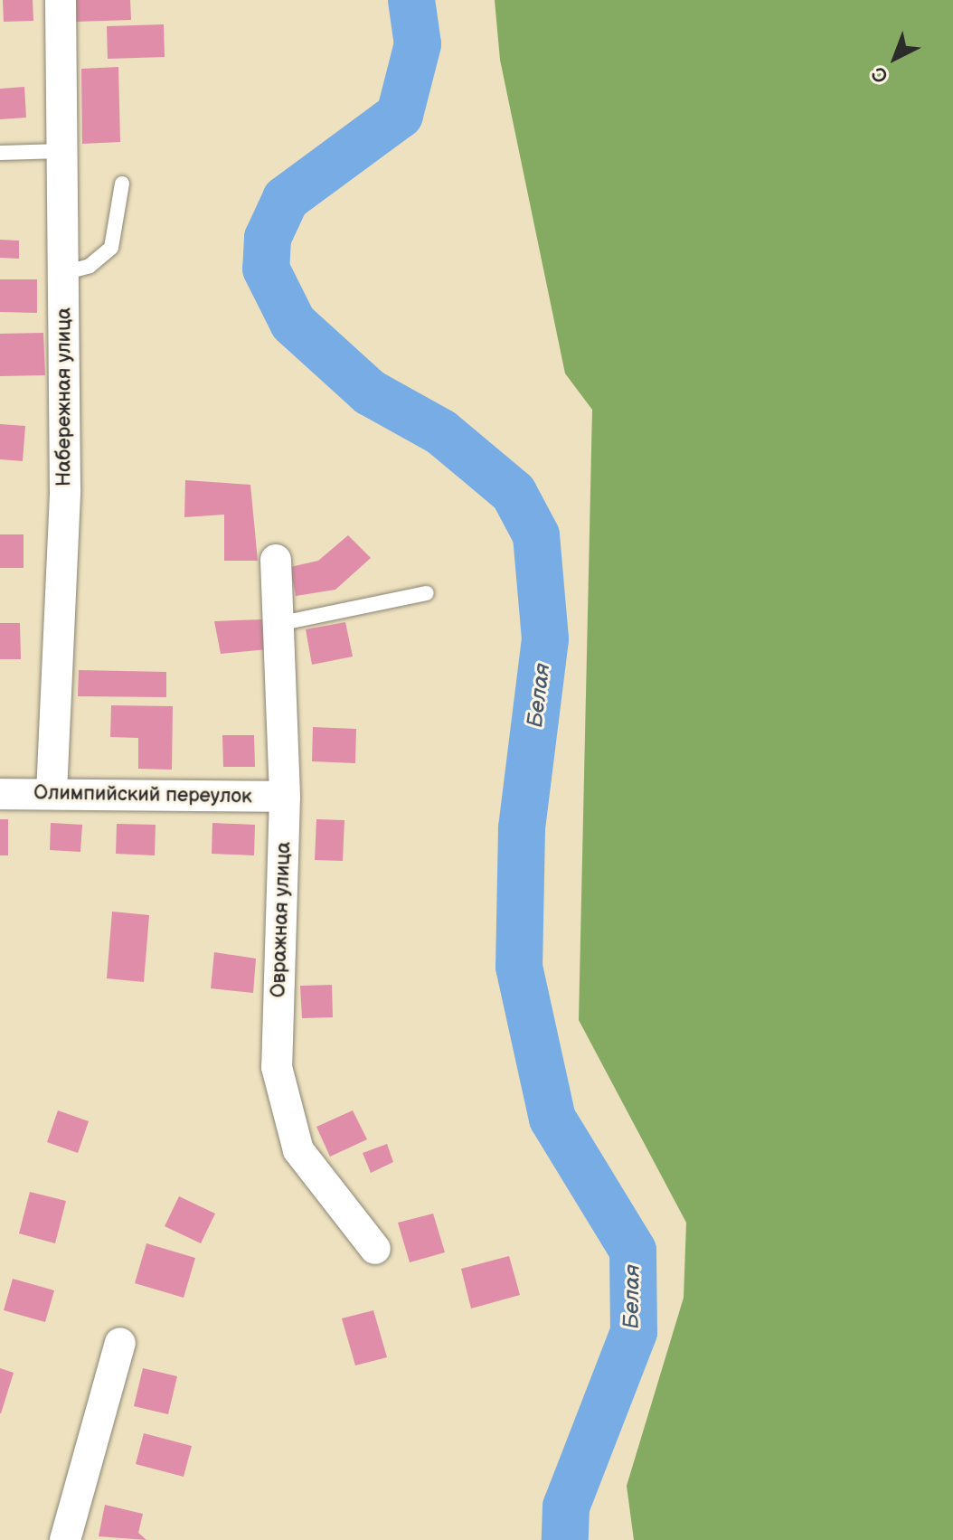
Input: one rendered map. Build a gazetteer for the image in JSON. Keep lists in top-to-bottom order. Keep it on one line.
{"streets":{"street":["Набережная улица","Олимпийский переулок","Овражная улица"]},"crossings":[["Набережная улица","Олимпийский переулок"],["Олимпийский переулок","Овражная улица"]],"water":["Белая"],"north":"bottom left"}
